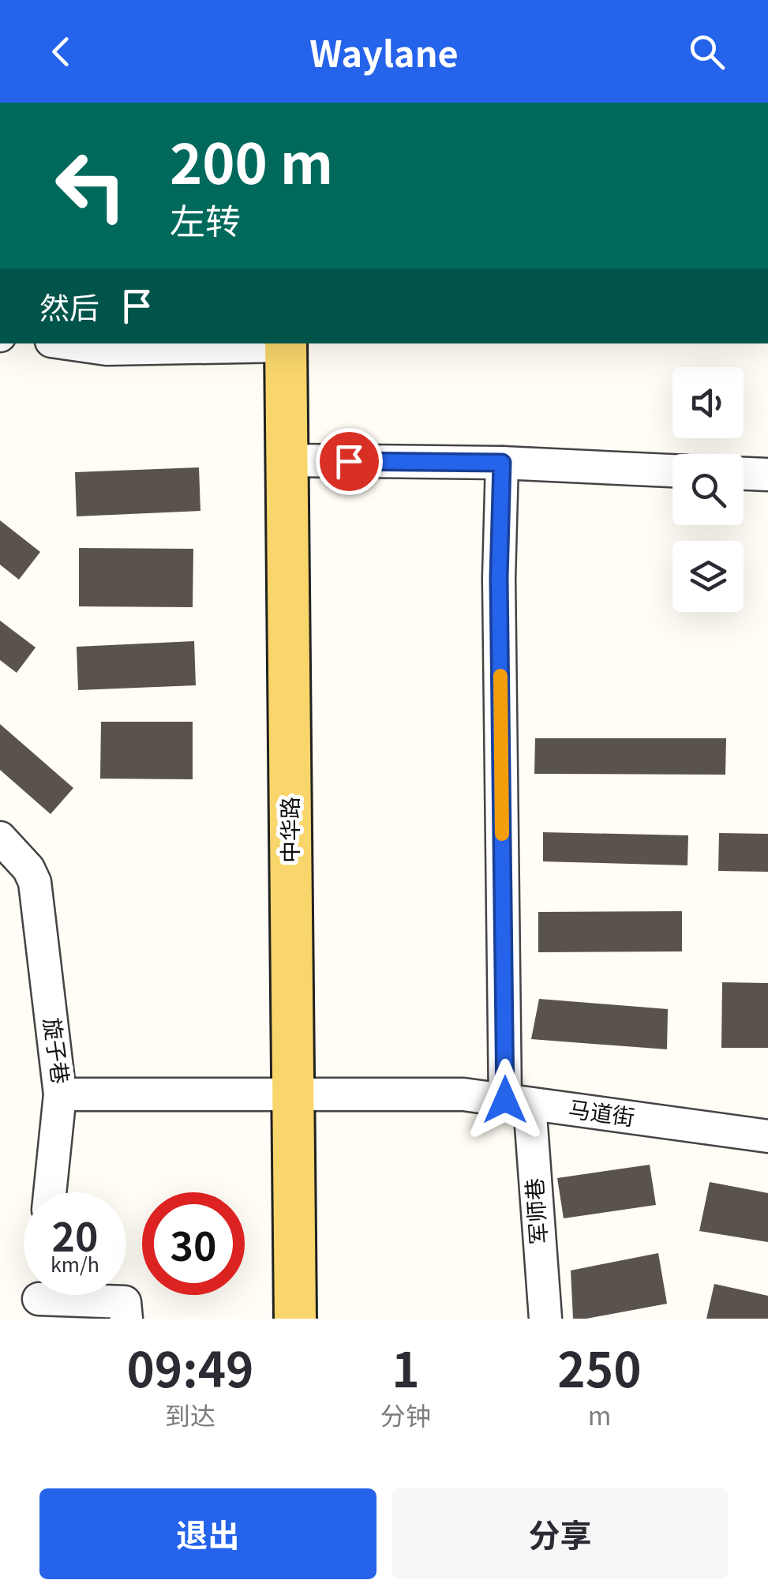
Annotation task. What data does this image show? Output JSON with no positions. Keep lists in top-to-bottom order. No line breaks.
{"streets":{"main road":["中华路"],"street":["旋子巷","马道街","军师巷"]},"crossings":[["中华路","旋子巷"],["中华路","马道街"],["旋子巷","马道街"],["马道街","军师巷"]],"page":{"header":"Waylane","turn":["200 m","左转"],"then":"然后","speed":"20 km/h","limit":"30","eta":["09:49","到达","1","分钟","250","m"],"buttons":["退出","分享"]}}
